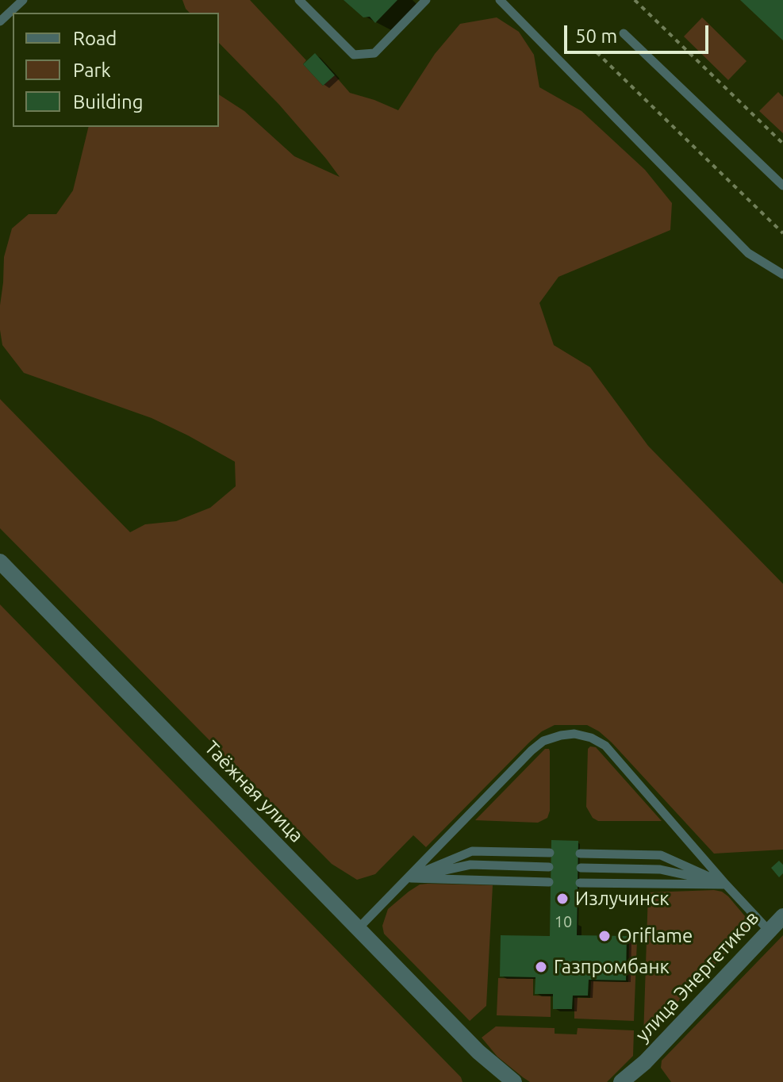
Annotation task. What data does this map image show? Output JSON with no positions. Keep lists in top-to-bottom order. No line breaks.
{"streets":{"street":["Таёжная улица","улица Энергетиков"]},"places":["Излучинск","Oriflame","Газпромбанк"],"house_numbers":["10"],"legend":["Road","Park","Building"],"scale_bar":"50 m"}
